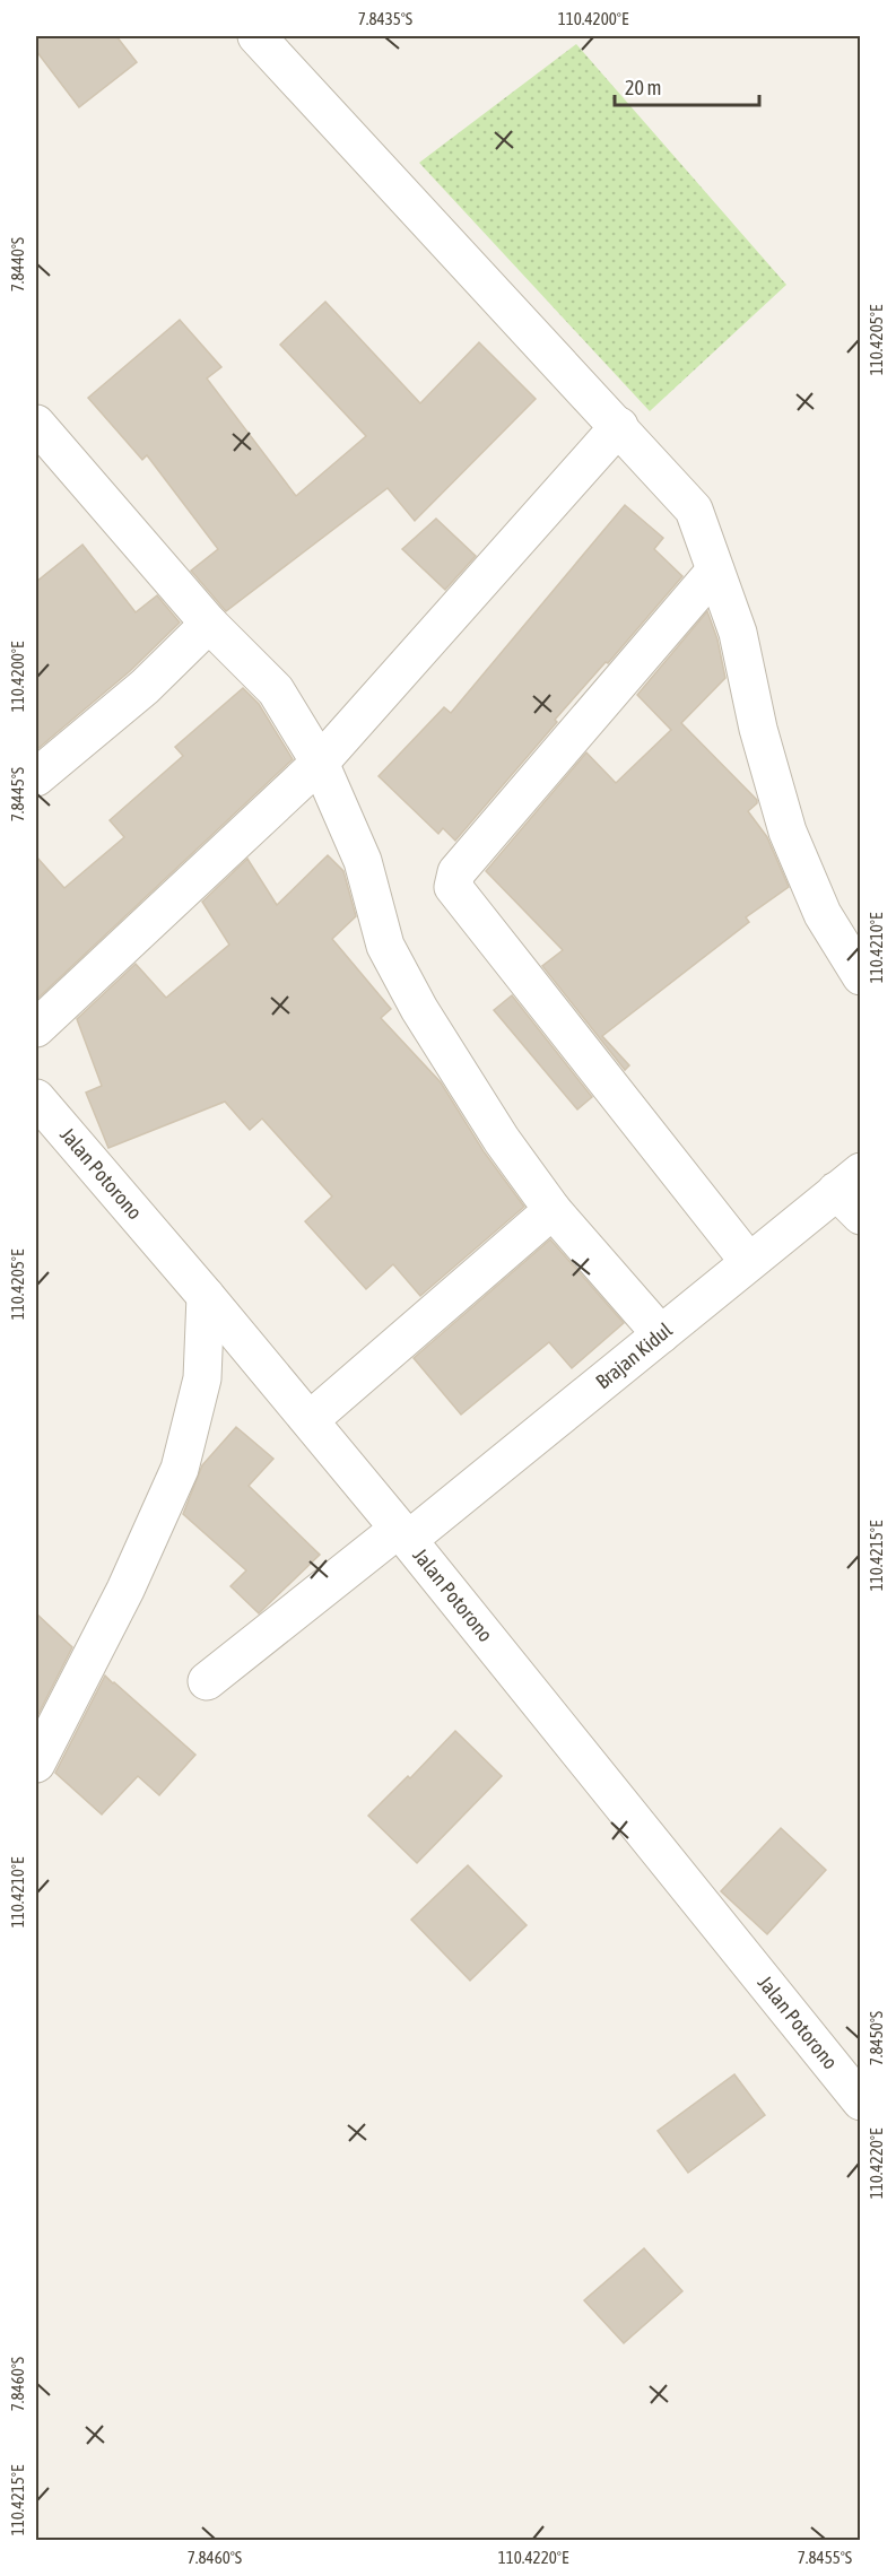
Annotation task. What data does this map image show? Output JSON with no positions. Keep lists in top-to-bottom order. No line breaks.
{"streets":{"street":["Jalan Potorono","Brajan Kidul"]},"crossings":[["Jalan Potorono","Brajan Kidul"]],"scale_bar":"20 m","coordinates":["7.8435°S","110.4200°E","7.8440°S","110.4205°E","7.8445°S","110.4210°E","110.4215°E","7.8450°S","110.4220°E","7.8460°S","7.8455°S"]}
